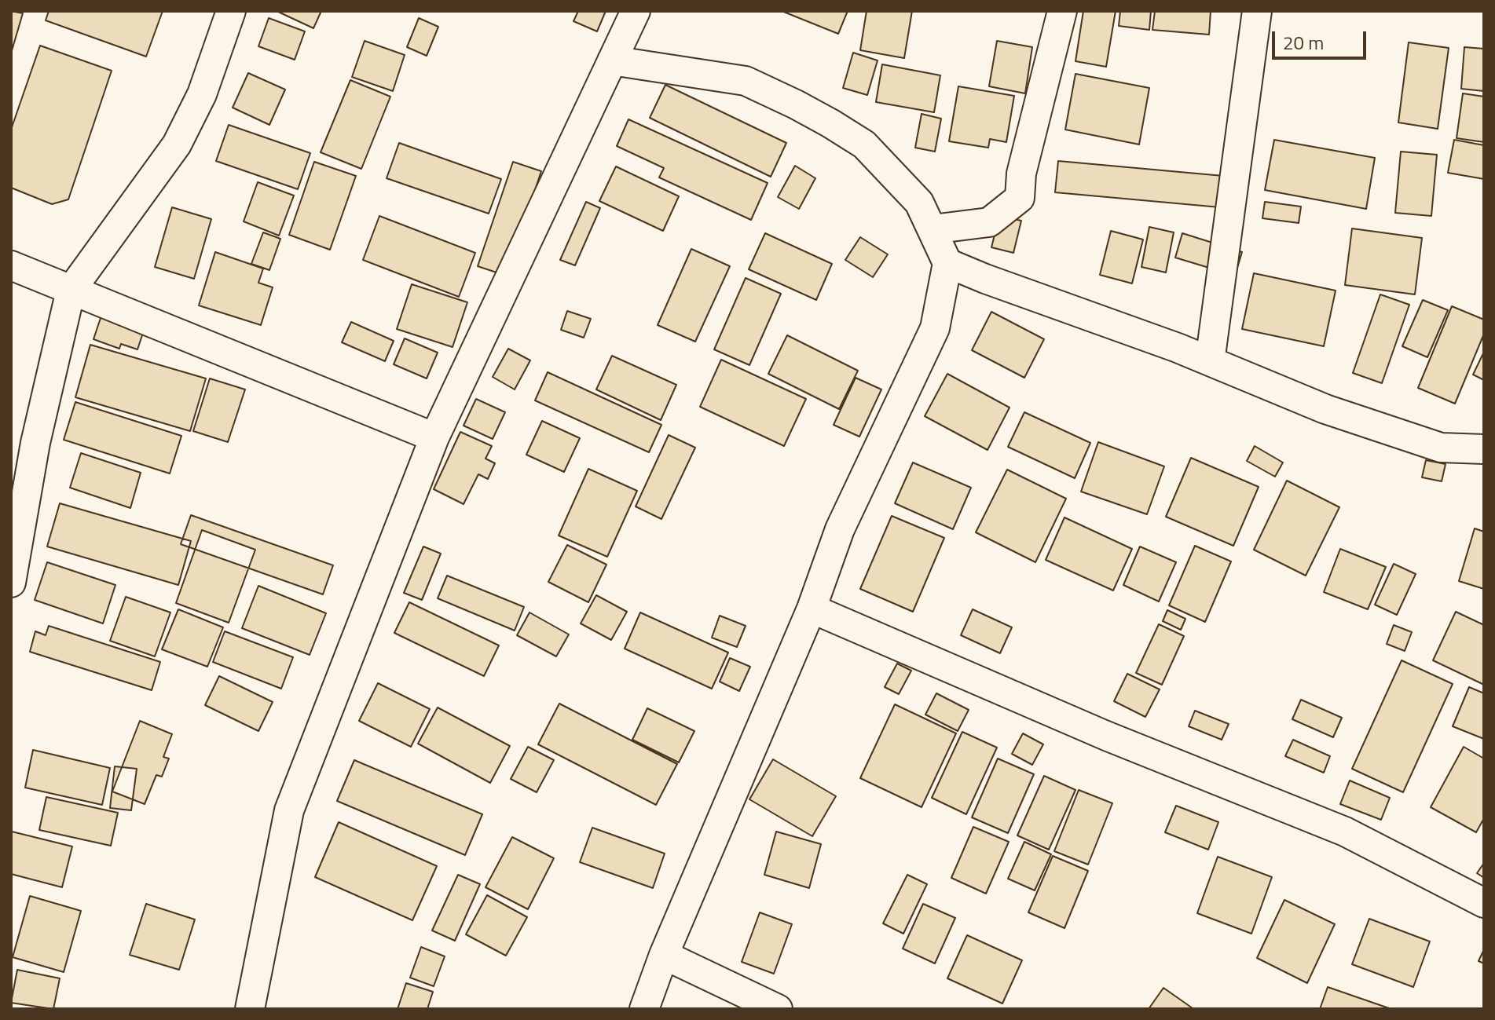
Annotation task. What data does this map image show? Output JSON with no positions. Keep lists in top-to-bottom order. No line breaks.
{"scale_bar":"20 m"}
